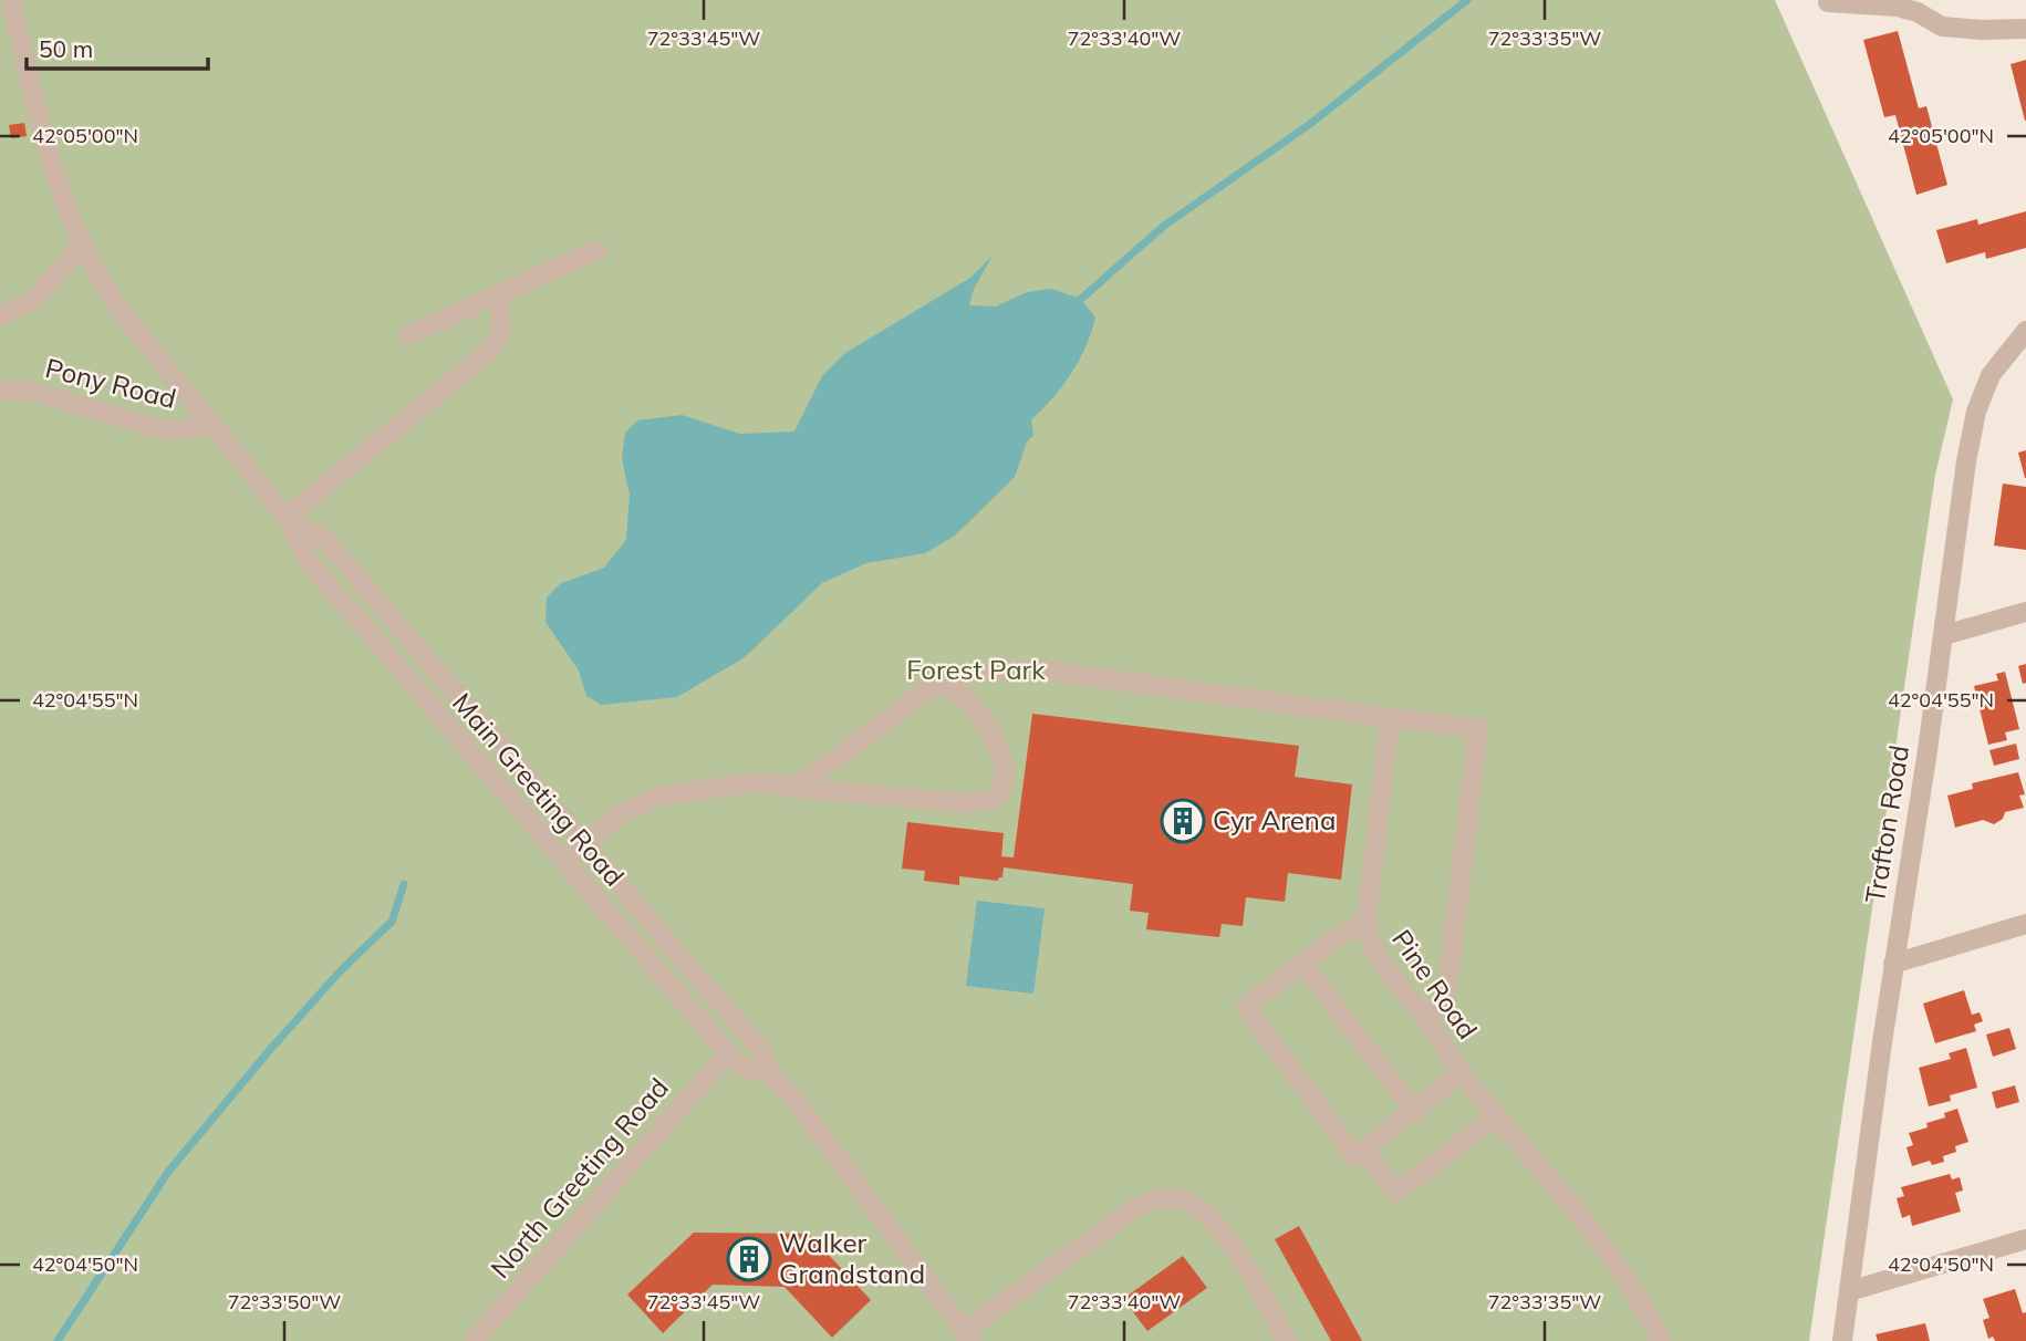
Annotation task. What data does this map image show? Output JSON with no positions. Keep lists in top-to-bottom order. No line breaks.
{"streets":{"street":["Pony Road","Main Greeting Road","Trafton Road","Pine Road","North Greeting Road"]},"crossings":[["Pony Road","Main Greeting Road"],["Main Greeting Road","North Greeting Road"]],"parks":["Forest Park"],"places":{"building":["Cyr Arena","Walker Grandstand"]},"scale_bar":"50 m","coordinates":["72°33'45\"W","72°33'40\"W","72°33'35\"W","42°05'00\"N","42°04'55\"N","42°04'50\"N","72°33'50\"W"]}
